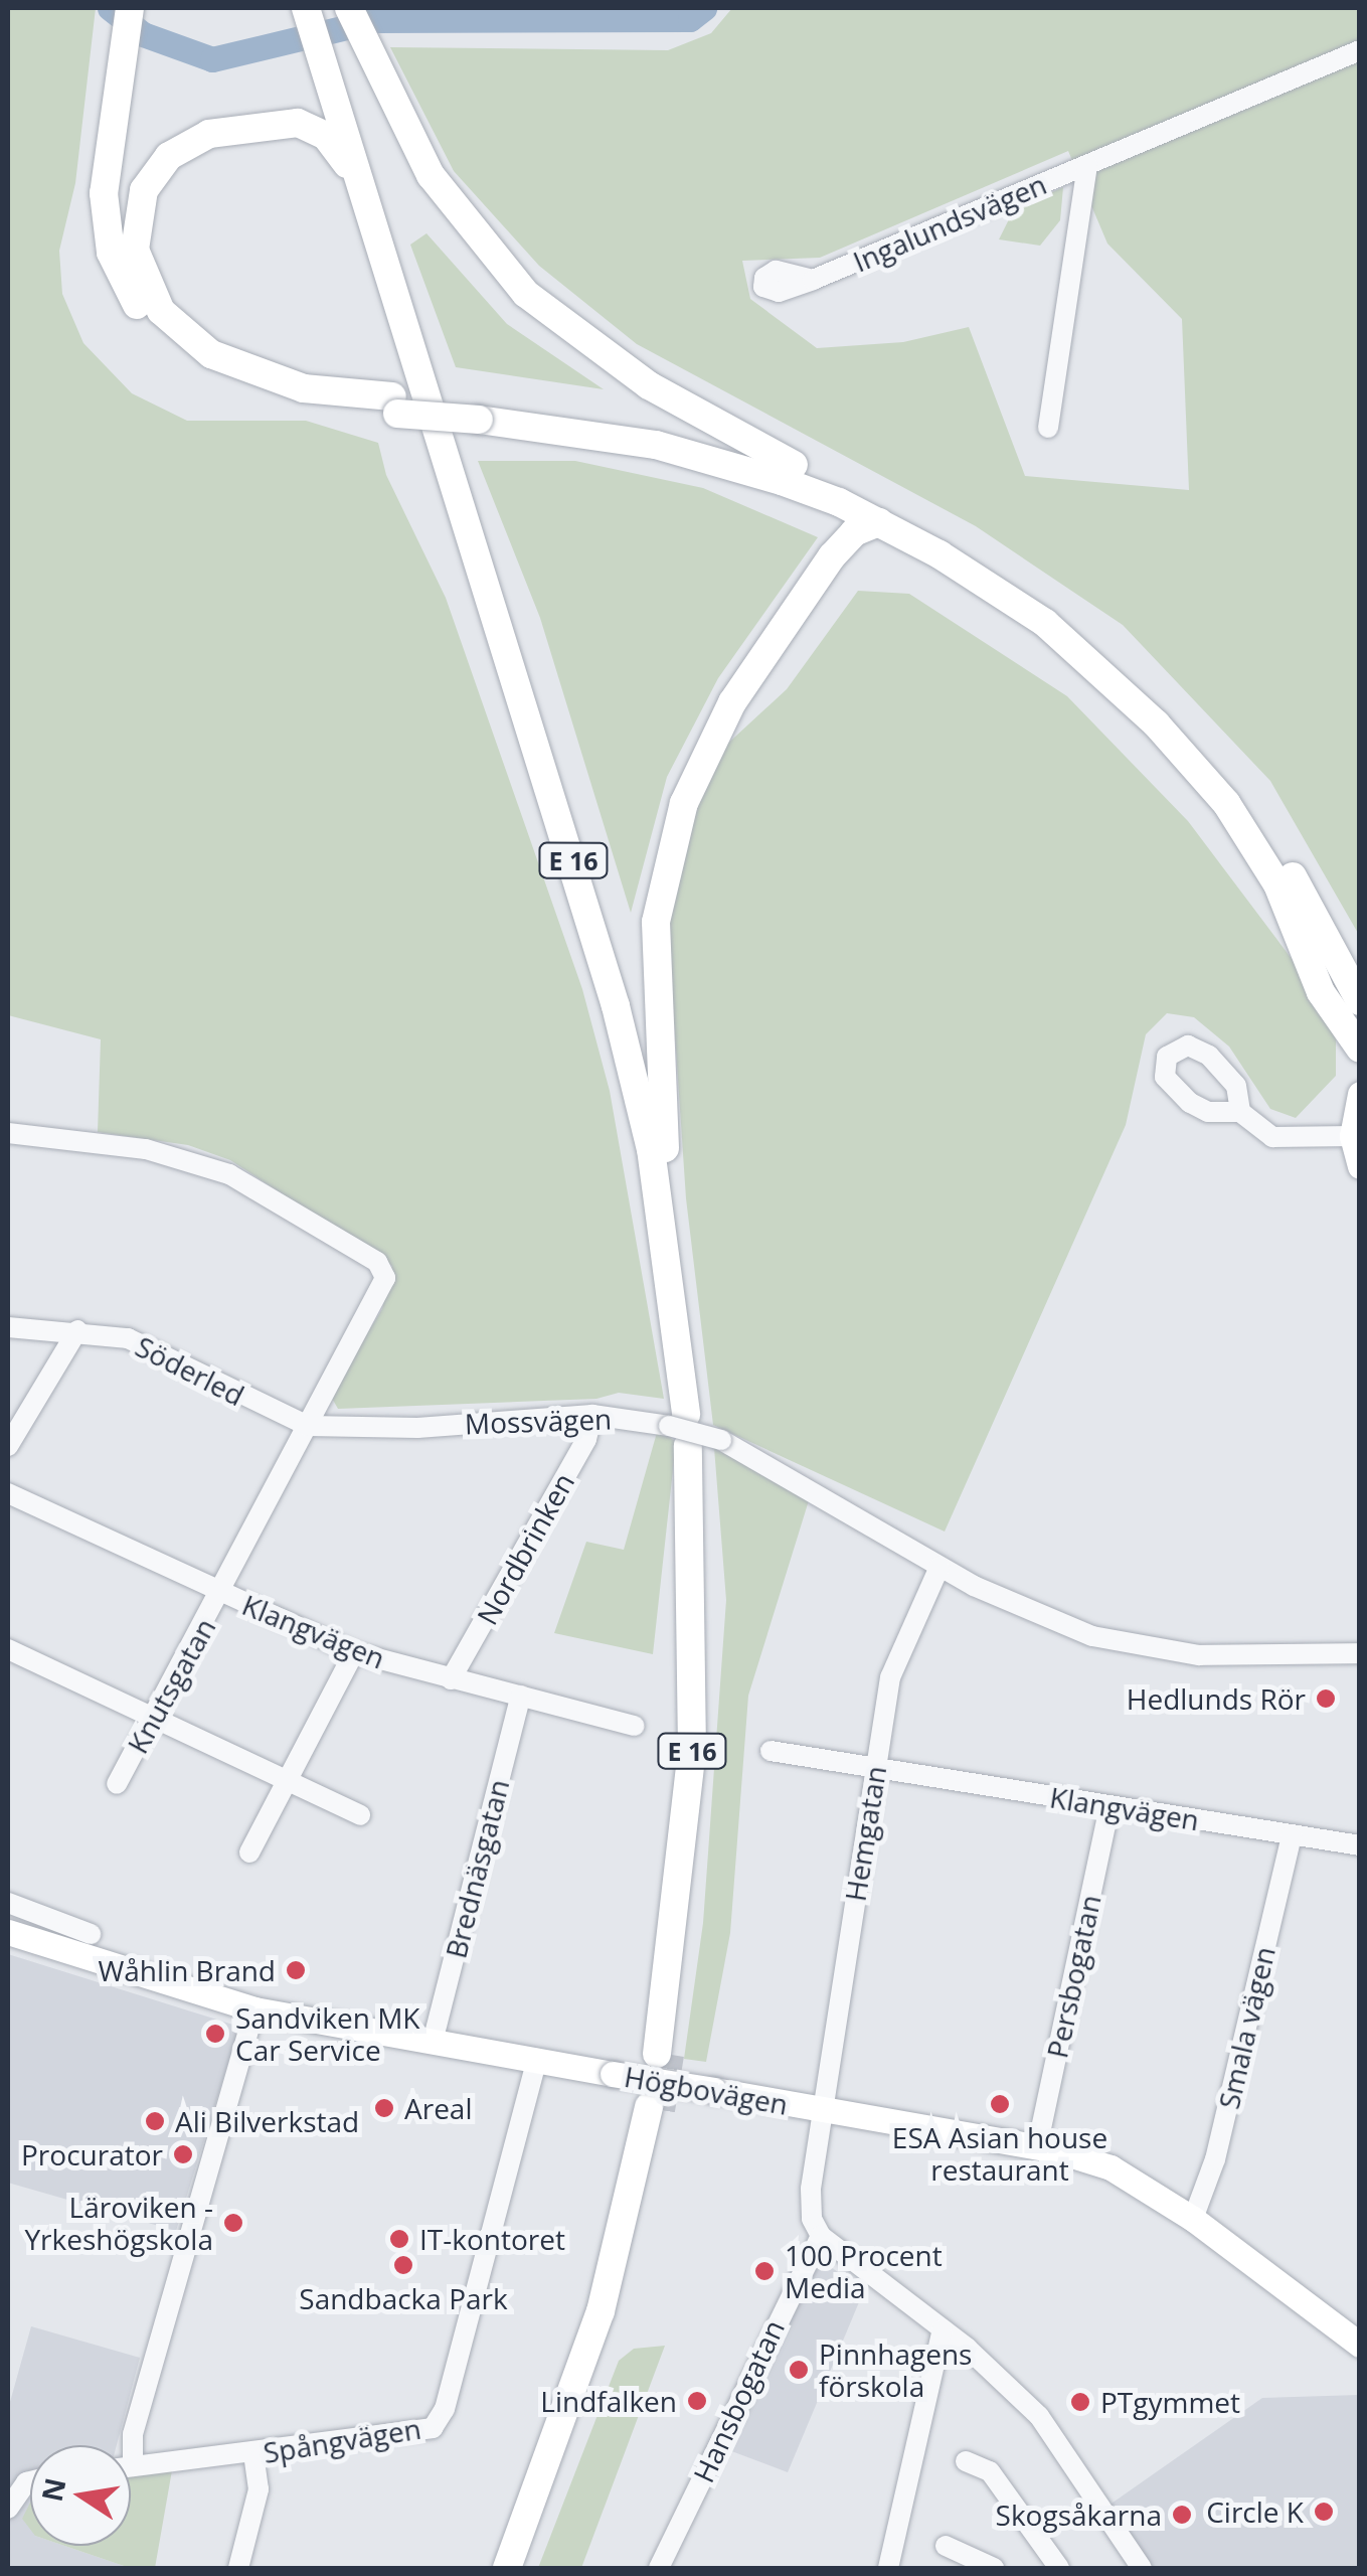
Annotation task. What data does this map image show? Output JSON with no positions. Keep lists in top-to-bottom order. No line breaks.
{"streets":{"highway":["E 16"],"main road":["Högbovägen"],"street":["Ingalundsvägen","Söderled","Mossvägen","Nordbrinken","Klangvägen","Knutsgatan","Hemgatan","Brednäsgatan","Persbogatan","Smala vägen","Hansbogatan","Spångvägen"]},"crossings":[["E 16","Mossvägen"],["Söderled","Mossvägen"],["Söderled","Knutsgatan"],["Mossvägen","Nordbrinken"],["Mossvägen","Knutsgatan"],["Mossvägen","Hemgatan"],["Nordbrinken","Klangvägen"],["Klangvägen","Knutsgatan"],["Klangvägen","Hemgatan"],["Klangvägen","Brednäsgatan"],["Klangvägen","Persbogatan"],["Klangvägen","Smala vägen"],["Hemgatan","Högbovägen"],["Hemgatan","Hansbogatan"],["Brednäsgatan","Högbovägen"],["Persbogatan","Högbovägen"],["Smala vägen","Högbovägen"],["Högbovägen","Spångvägen"]],"places":["Hedlunds Rör","Wåhlin Brand","Sandviken MK Car Service","ESA Asian house restaurant","Areal","Ali Bilverkstad","Procurator","Läroviken - Yrkeshögskola","IT-kontoret","Sandbacka Park","100 Procent Media","Pinnhagens förskola","Lindfalken","PTgymmet","Circle K","Skogsåkarna"],"north":"left"}
